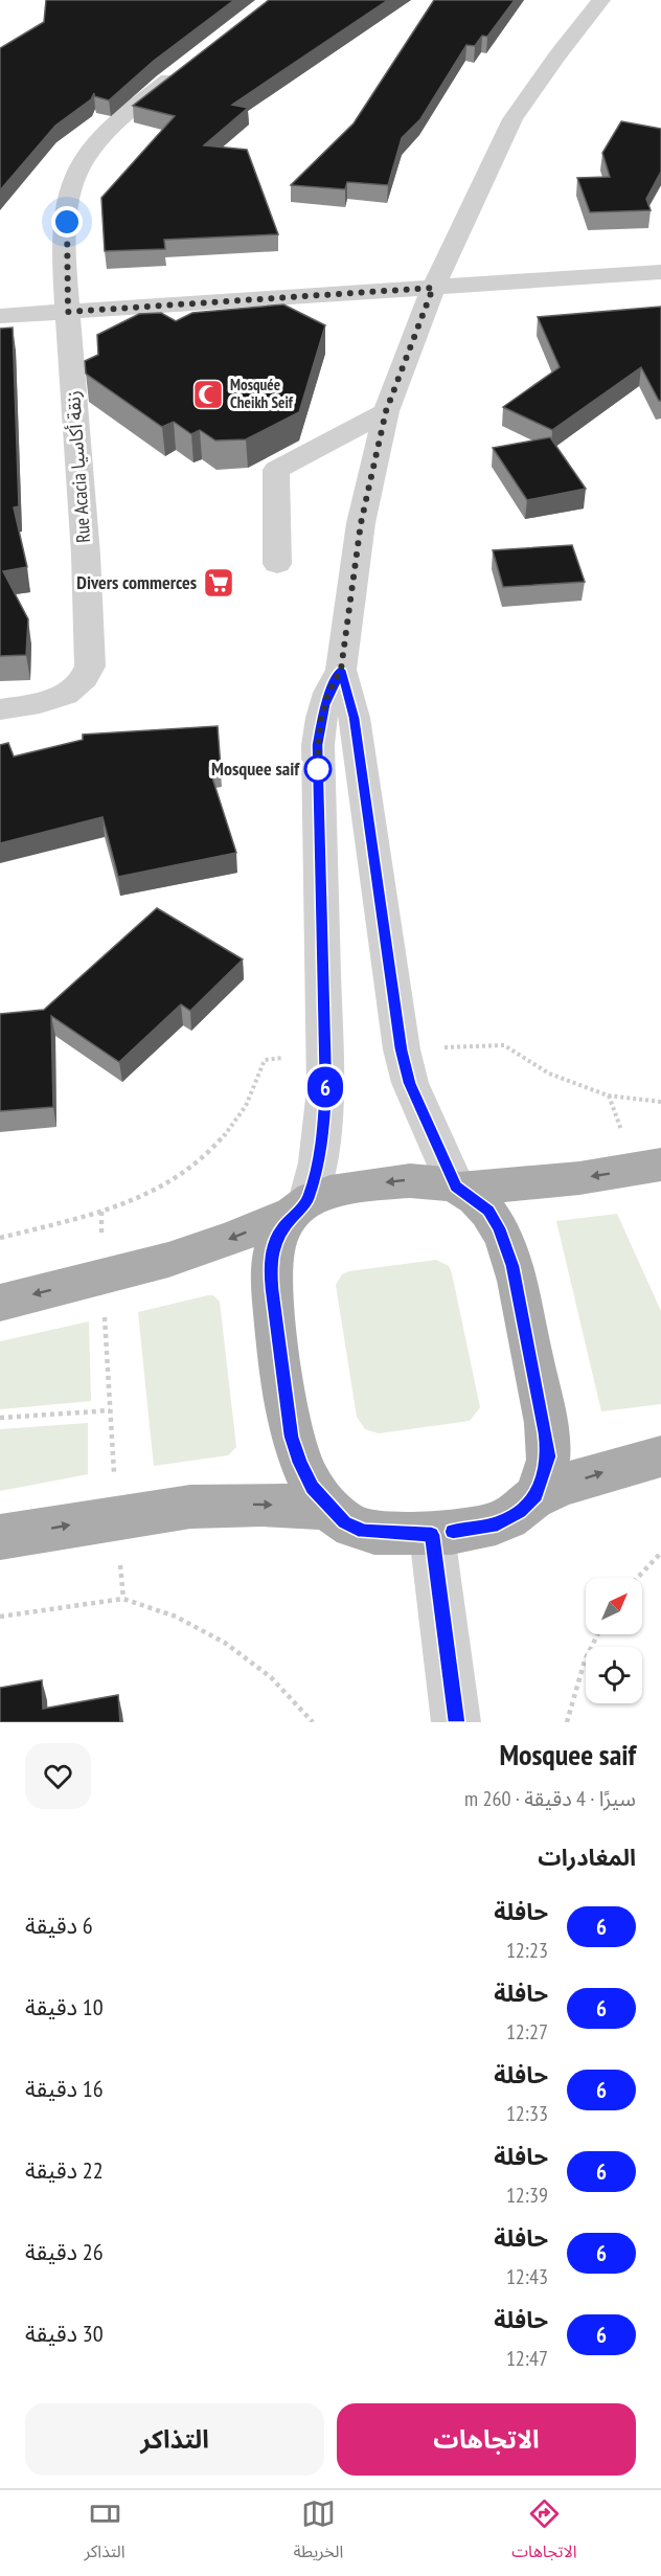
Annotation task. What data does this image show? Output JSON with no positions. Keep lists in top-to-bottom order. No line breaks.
{"streets":{"street":["Rue Acacia زنقة أكاسيا"]},"places":{"mosque":["Mosquée Cheikh Seif"],"supermarket":["Divers commerces"],"other":["Mosquee saif"]},"lines":["bus line 6"],"north":"top right","page":{"on_map":"6","heading":[["Mosquee saif","سيرًا · 4 دقيقة · 260 m"],"المغادرات"],"list":[{"mark":"6","name":"حافلة","note":"12:23","value":"6 دقيقة"},{"mark":"6","name":"حافلة","note":"12:27","value":"10 دقيقة"},{"mark":"6","name":"حافلة","note":"12:33","value":"16 دقيقة"},{"mark":"6","name":"حافلة","note":"12:39","value":"22 دقيقة"},{"mark":"6","name":"حافلة","note":"12:43","value":"26 دقيقة"},{"mark":"6","name":"حافلة","note":"12:47","value":"30 دقيقة"}],"buttons":["الاتجاهات","التذاكر"],"tabs":["الاتجاهات","الخريطة","التذاكر"]}}
